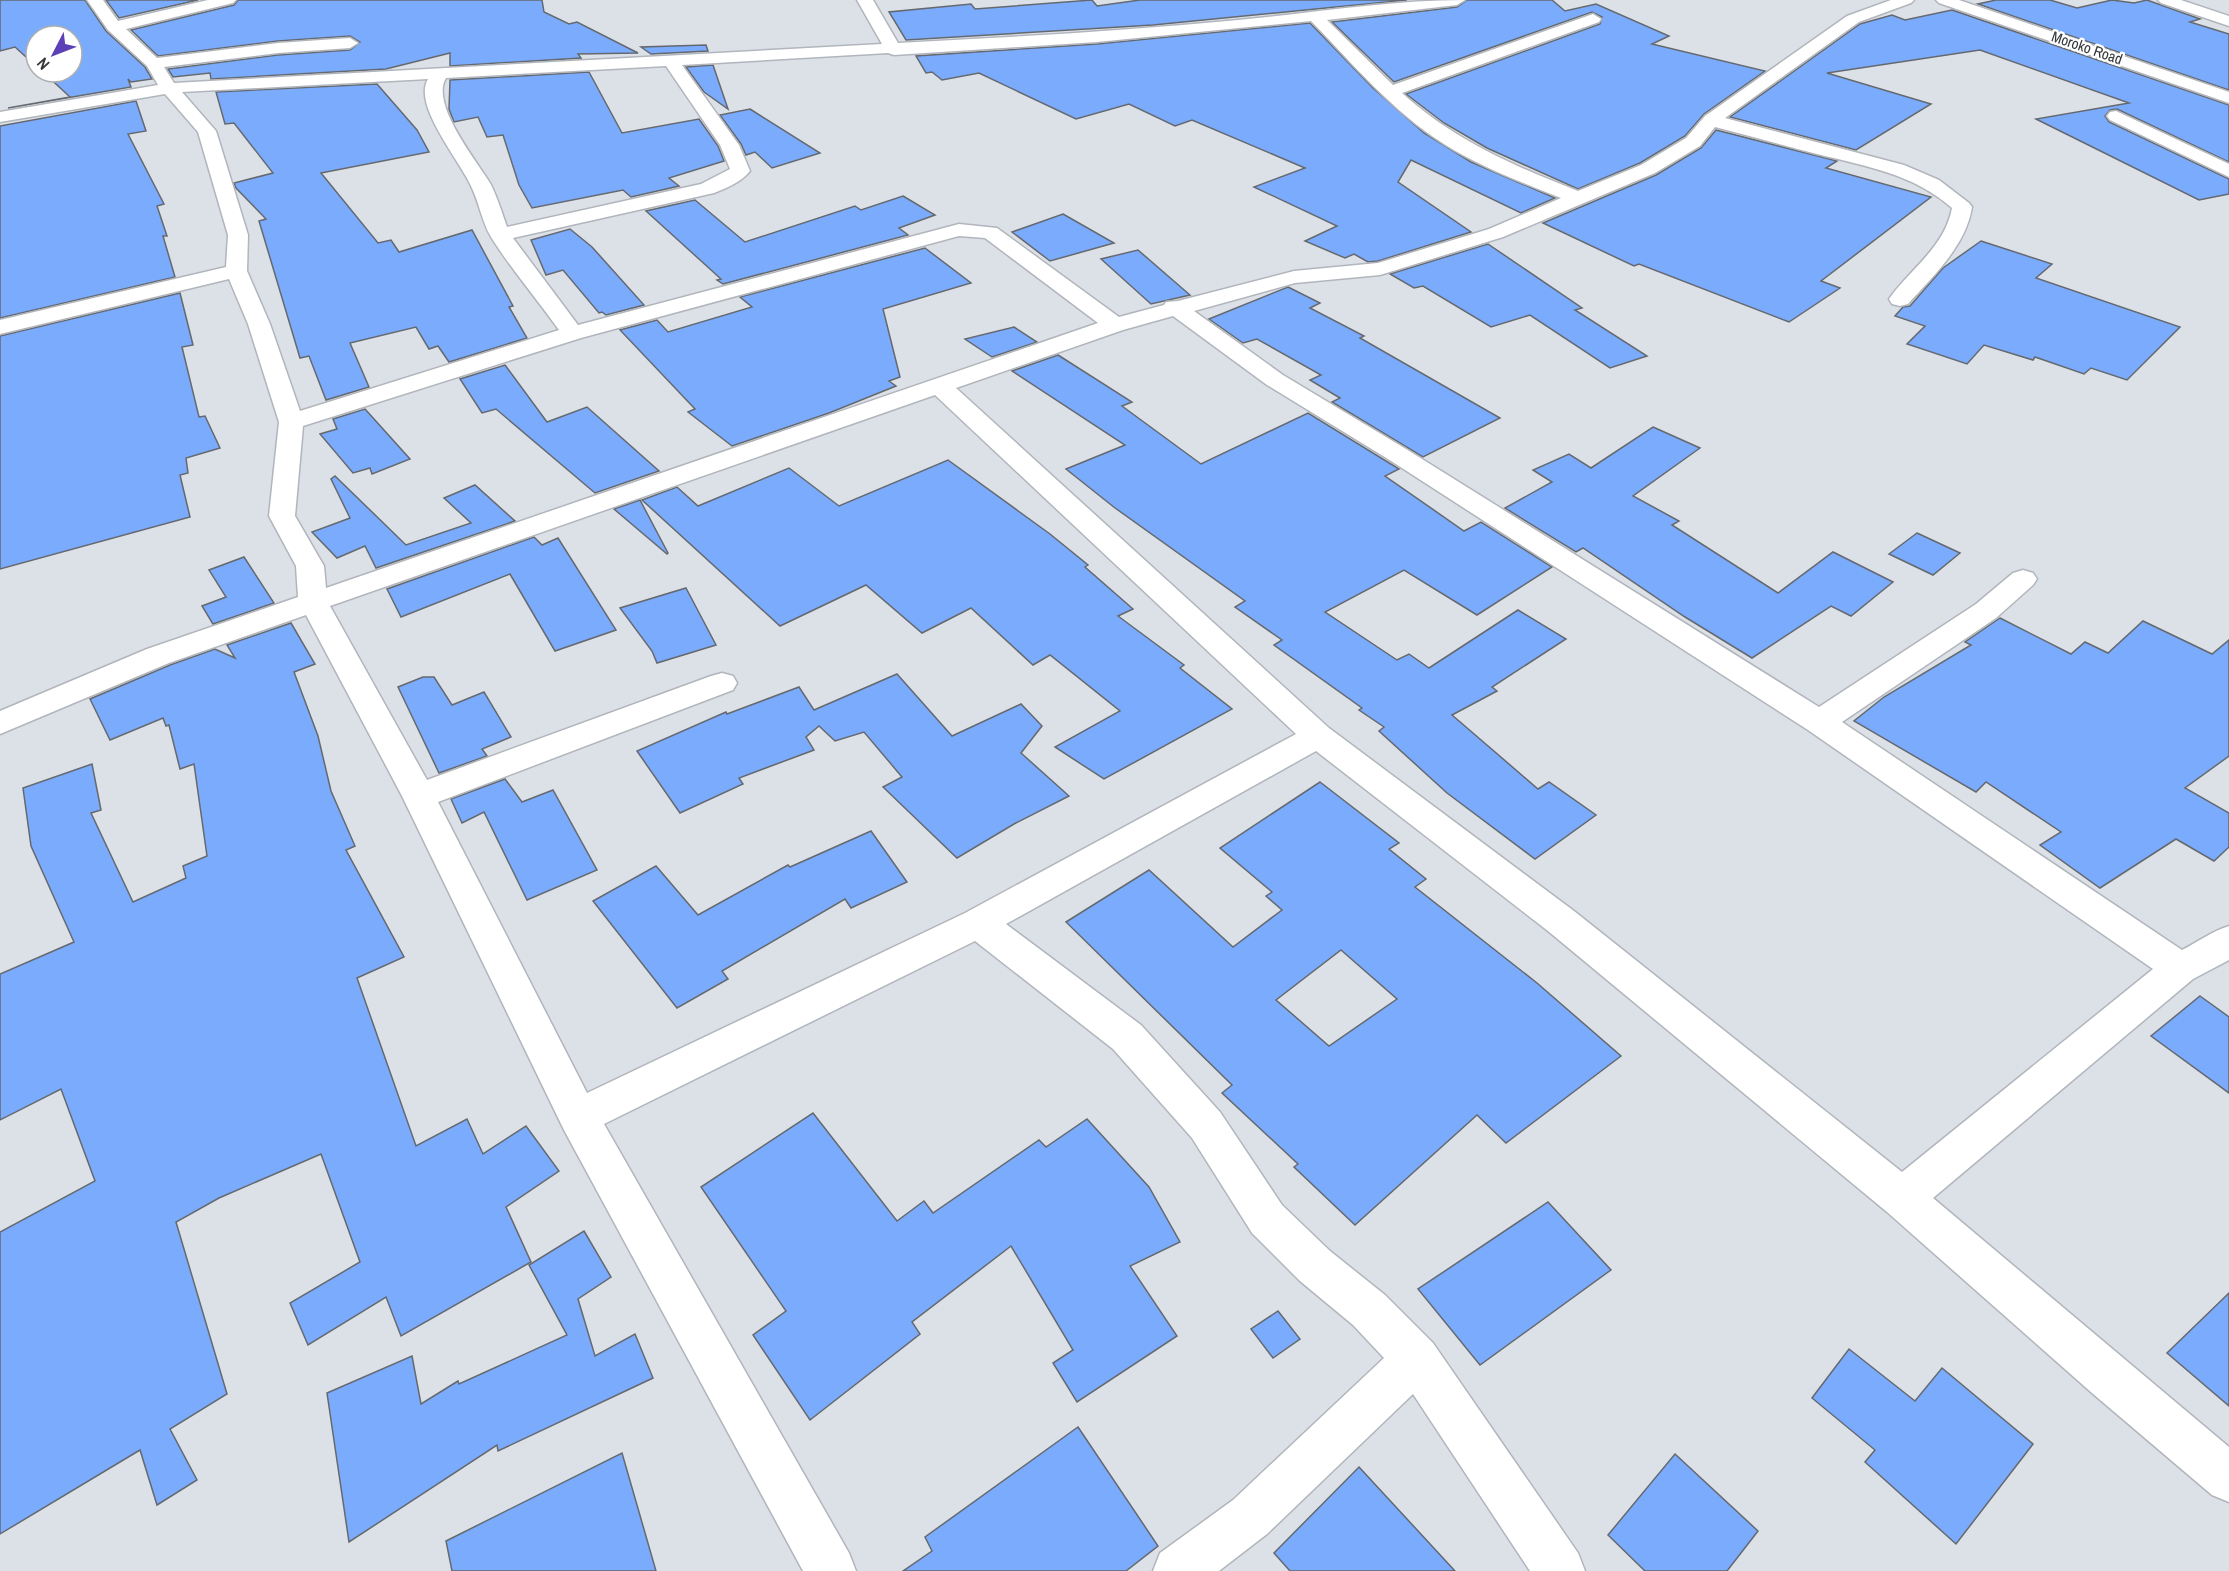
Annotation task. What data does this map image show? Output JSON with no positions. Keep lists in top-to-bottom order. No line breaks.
{"streets":{"street":["Moroko Road"]},"north":"bottom left"}
